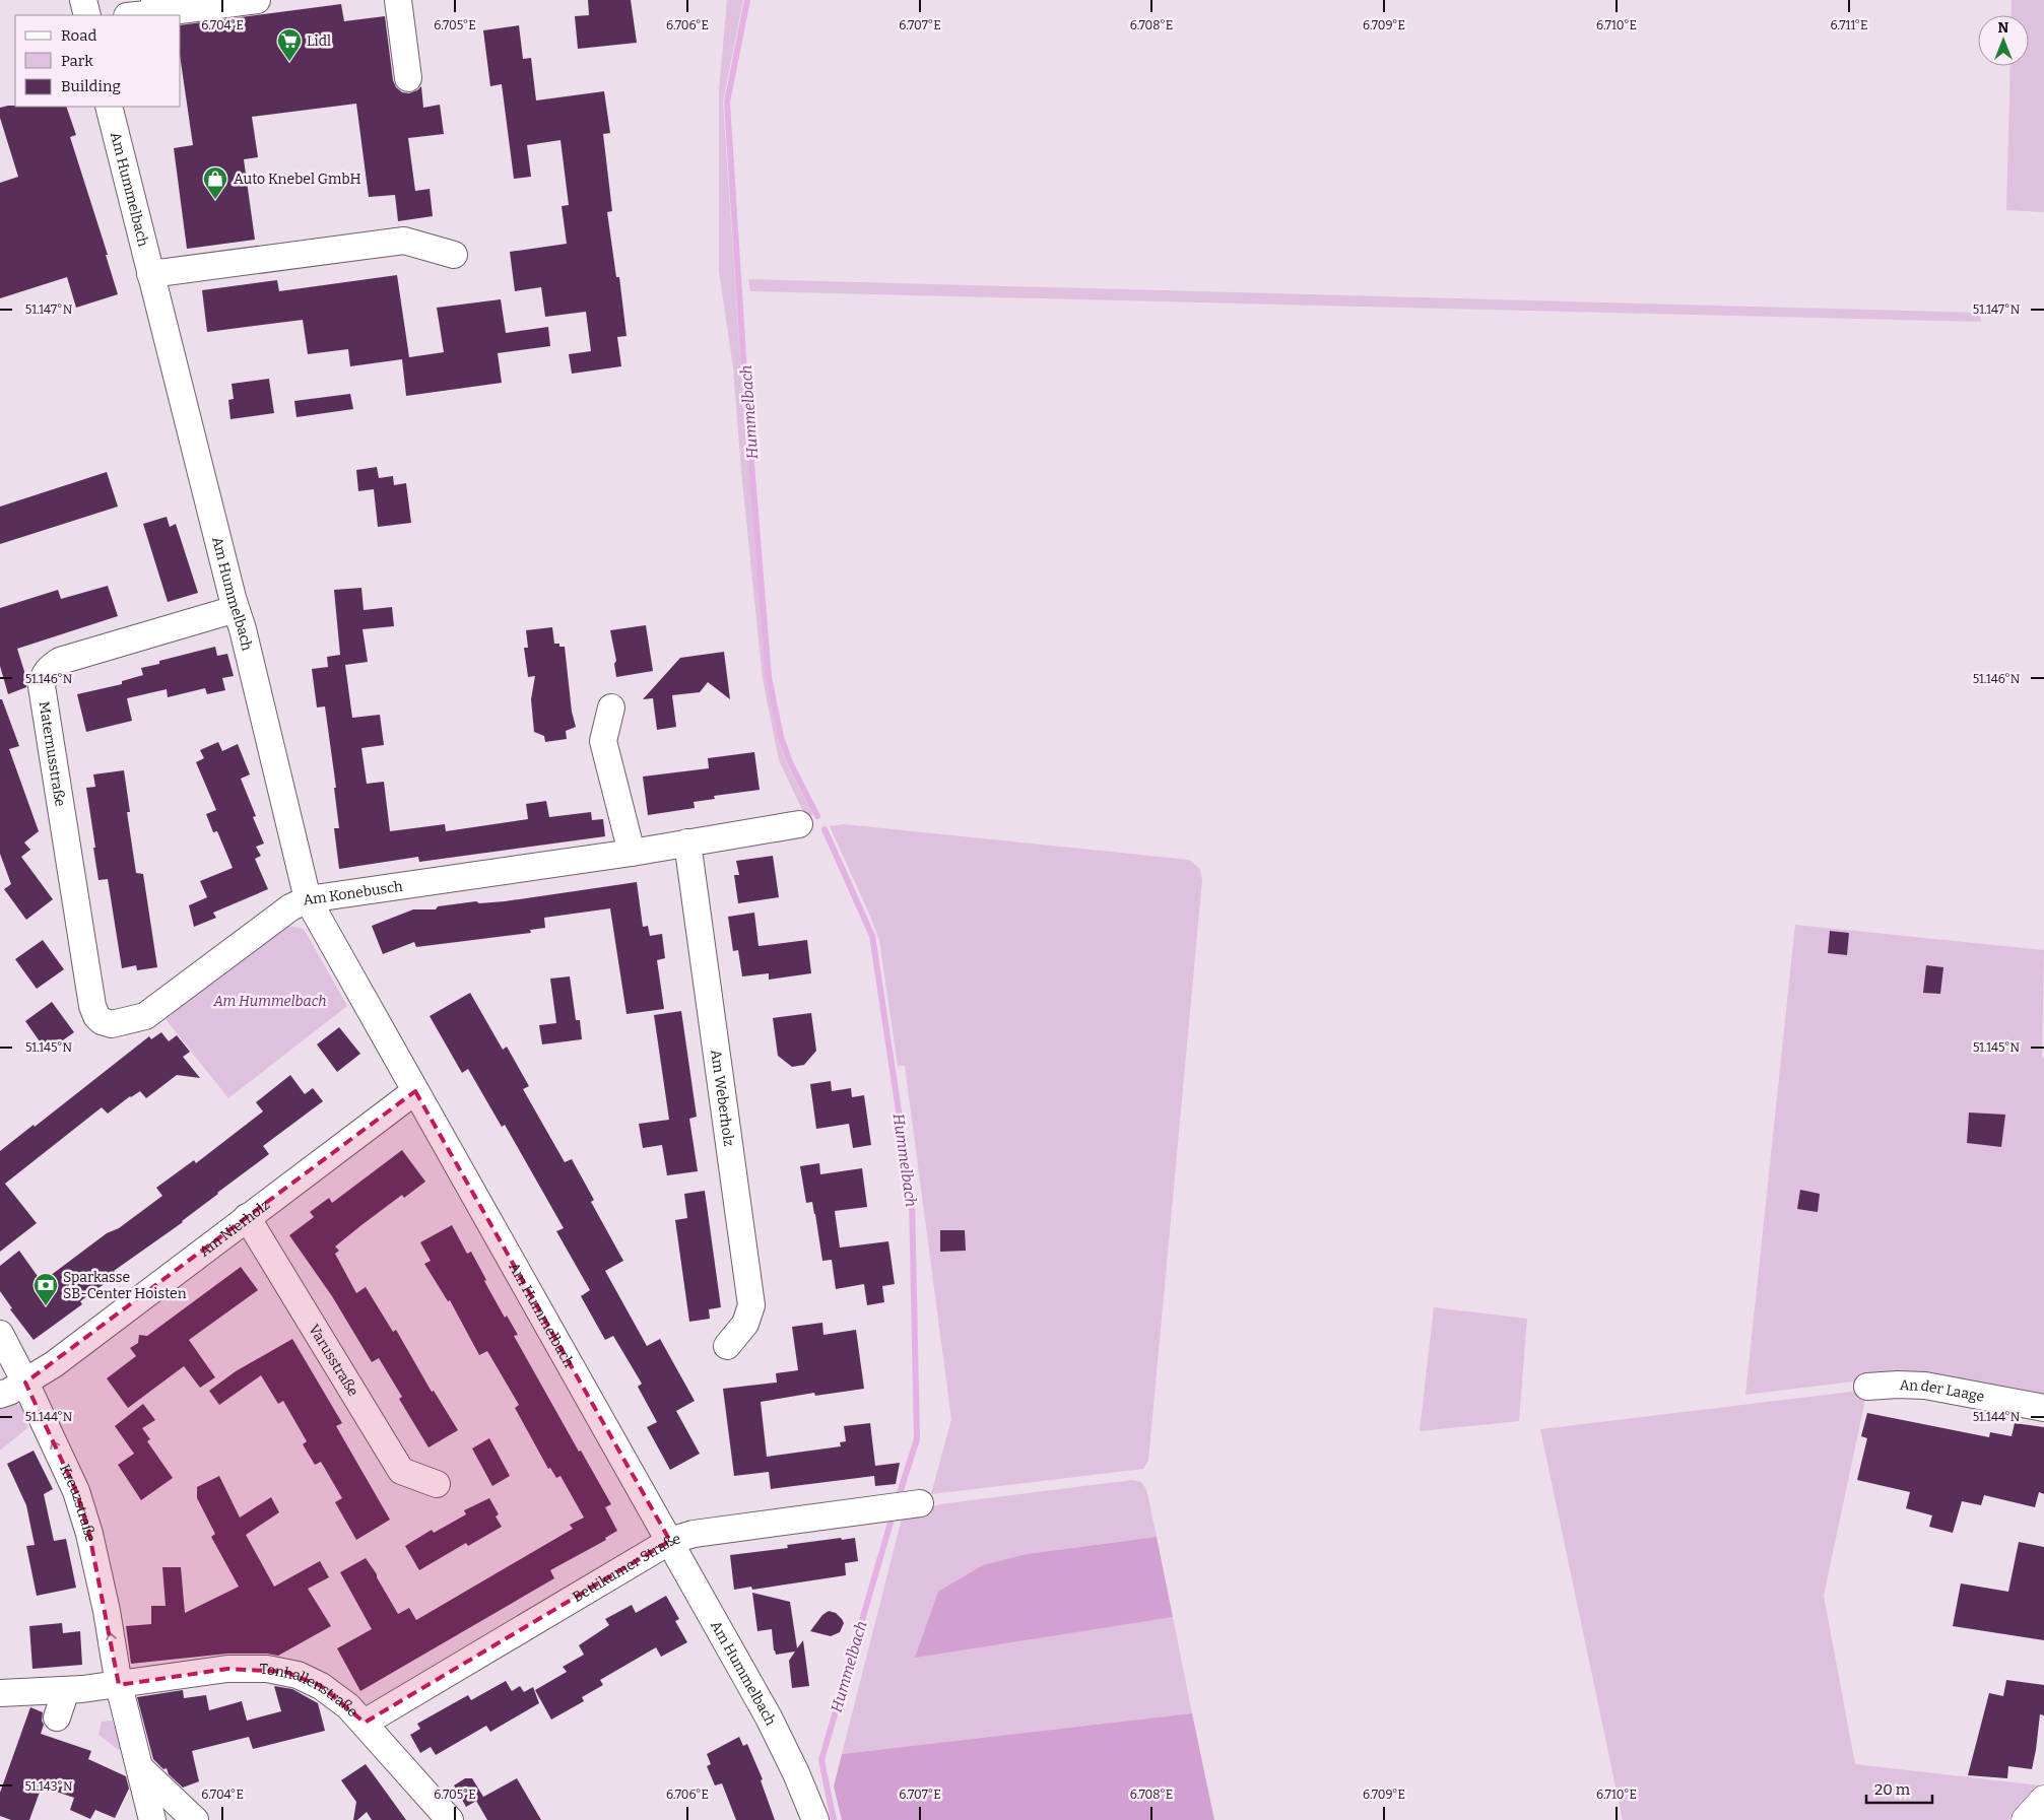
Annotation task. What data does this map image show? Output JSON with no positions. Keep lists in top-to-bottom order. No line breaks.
{"streets":{"street":["Am Hummelbach","Maternusstraße","Am Konebusch","Am Weberholz","Am Nierholz","Varusstraße","An der Laage","Kreuzstraße","Bettikumer Straße","Tonhallenstraße"]},"crossings":[["Am Hummelbach","Maternusstraße"],["Am Hummelbach","Am Konebusch"],["Am Hummelbach","Am Nierholz"],["Am Hummelbach","Bettikumer Straße"],["Maternusstraße","Am Konebusch"],["Am Konebusch","Am Weberholz"],["Am Nierholz","Varusstraße"],["Am Nierholz","Kreuzstraße"],["Kreuzstraße","Tonhallenstraße"],["Bettikumer Straße","Tonhallenstraße"]],"one_way":["Kreuzstraße"],"water":["Hummelbach"],"parks":["Am Hummelbach"],"places":{"supermarket":["Lidl"],"shop":["Auto Knebel GmbH"],"bank":["Sparkasse SB-Center Hoisten"]},"legend":["Road","Park","Building"],"scale_bar":"20 m","north":"top","coordinates":["6.704°E","6.705°E","6.706°E","6.707°E","6.708°E","6.709°E","6.710°E","6.711°E","51.147°N","51.146°N","51.145°N","51.144°N","51.143°N"]}
